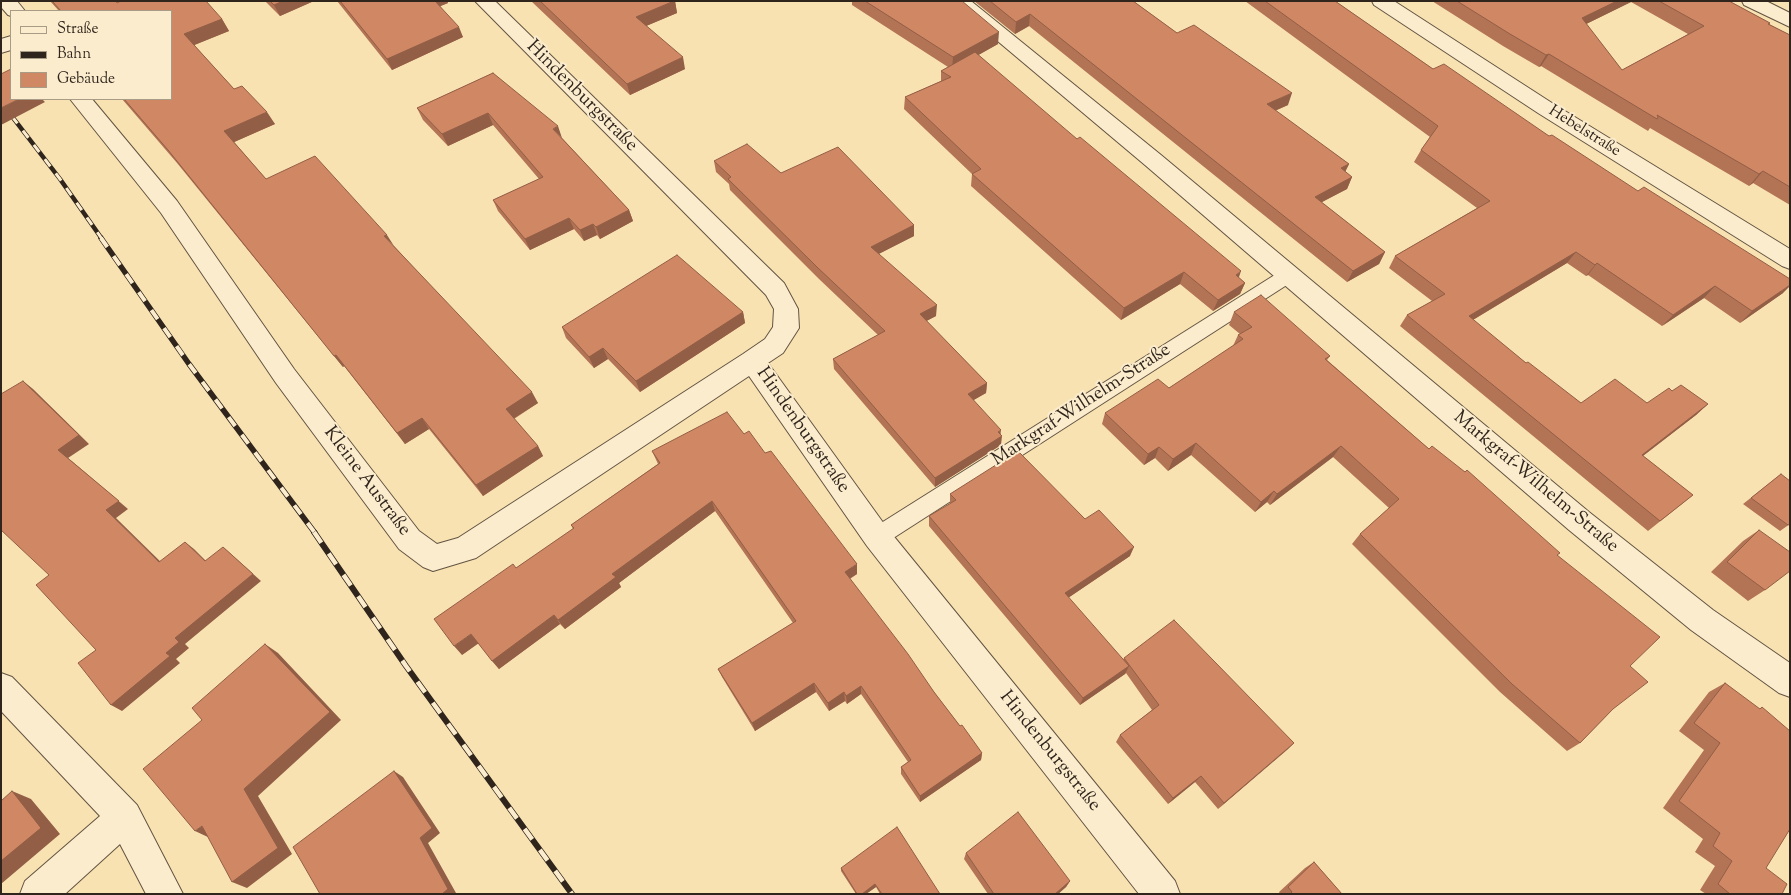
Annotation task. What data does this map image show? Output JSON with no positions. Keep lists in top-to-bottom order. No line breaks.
{"streets":{"street":["Hindenburgstraße","Hebelstraße","Markgraf-Wilhelm-Straße","Kleine Austraße"]},"crossings":[["Hindenburgstraße","Markgraf-Wilhelm-Straße"],["Hindenburgstraße","Kleine Austraße"]],"legend":["Straße","Bahn","Gebäude"]}
